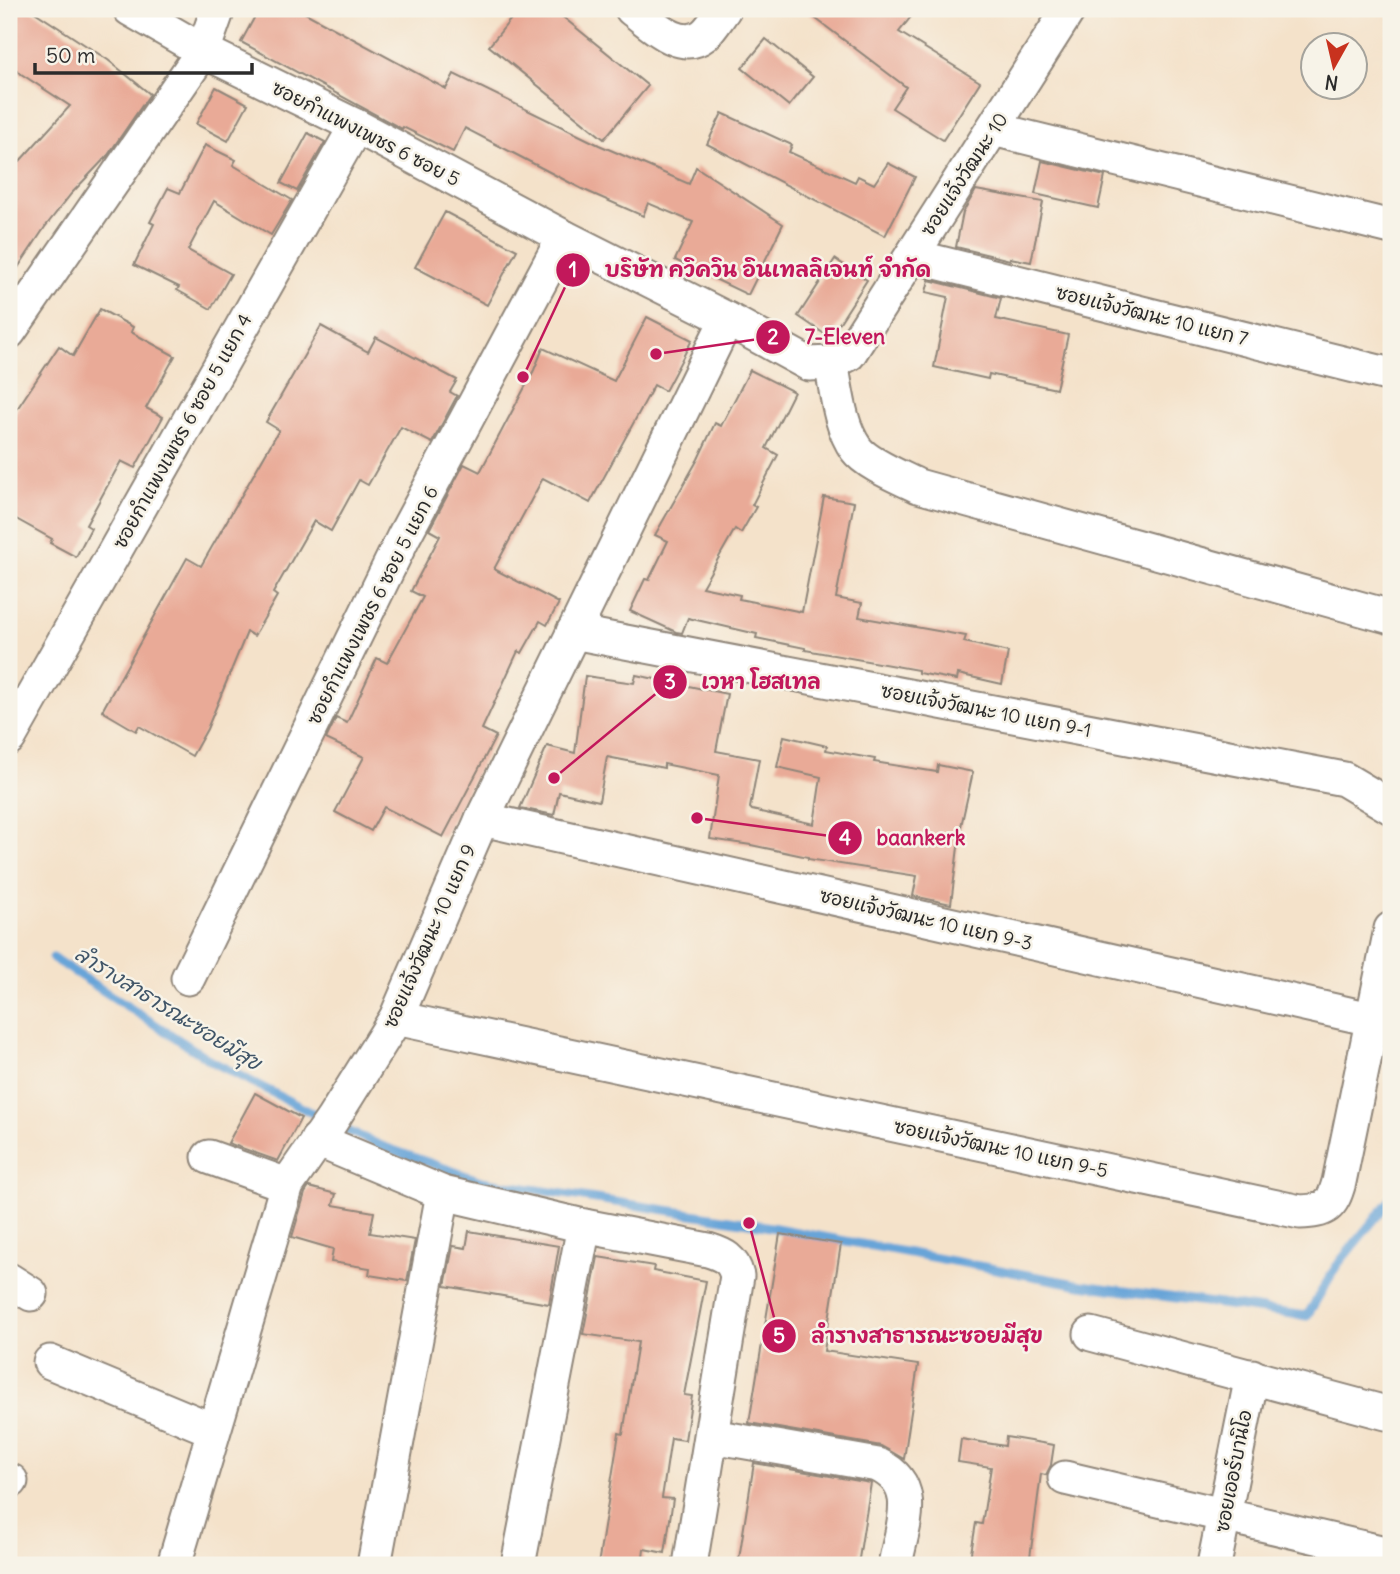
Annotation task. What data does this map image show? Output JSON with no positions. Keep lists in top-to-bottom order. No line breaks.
{"streets":{"street":["ซอยกำแพงเพชร 6 ซอย 5","ซอยแจ้งวัฒนะ 10","ซอยแจ้งวัฒนะ 10 แยก 7","ซอยกำแพงเพชร 6 ซอย 5 แยก 4","ซอยกำแพงเพชร 6 ซอย 5 แยก 6","ซอยแจ้งวัฒนะ 10 แยก 9-1","ซอยแจ้งวัฒนะ 10 แยก 9-3","ซอยแจ้งวัฒนะ 10 แยก 9","ซอยแจ้งวัฒนะ 10 แยก 9-5","ซอยเออร์บานิโอ"]},"crossings":[["ซอยกำแพงเพชร 6 ซอย 5","ซอยกำแพงเพชร 6 ซอย 5 แยก 4"],["ซอยกำแพงเพชร 6 ซอย 5","ซอยกำแพงเพชร 6 ซอย 5 แยก 6"],["ซอยแจ้งวัฒนะ 10","ซอยแจ้งวัฒนะ 10 แยก 7"],["ซอยแจ้งวัฒนะ 10 แยก 9-1","ซอยแจ้งวัฒนะ 10 แยก 9"],["ซอยแจ้งวัฒนะ 10 แยก 9-3","ซอยแจ้งวัฒนะ 10 แยก 9"],["ซอยแจ้งวัฒนะ 10 แยก 9-3","ซอยแจ้งวัฒนะ 10 แยก 9-5"],["ซอยแจ้งวัฒนะ 10 แยก 9","ซอยแจ้งวัฒนะ 10 แยก 9-5"]],"water":["ลำรางสาธารณะซอยมีสุข"],"places":["7-Eleven","บริษัท ควิควิน อินเทลลิเจนท์ จำกัด","เวหา โฮสเทล","baankerk","ลำรางสาธารณะซอยมีสุข"],"scale_bar":"50 m","north":"bottom"}
